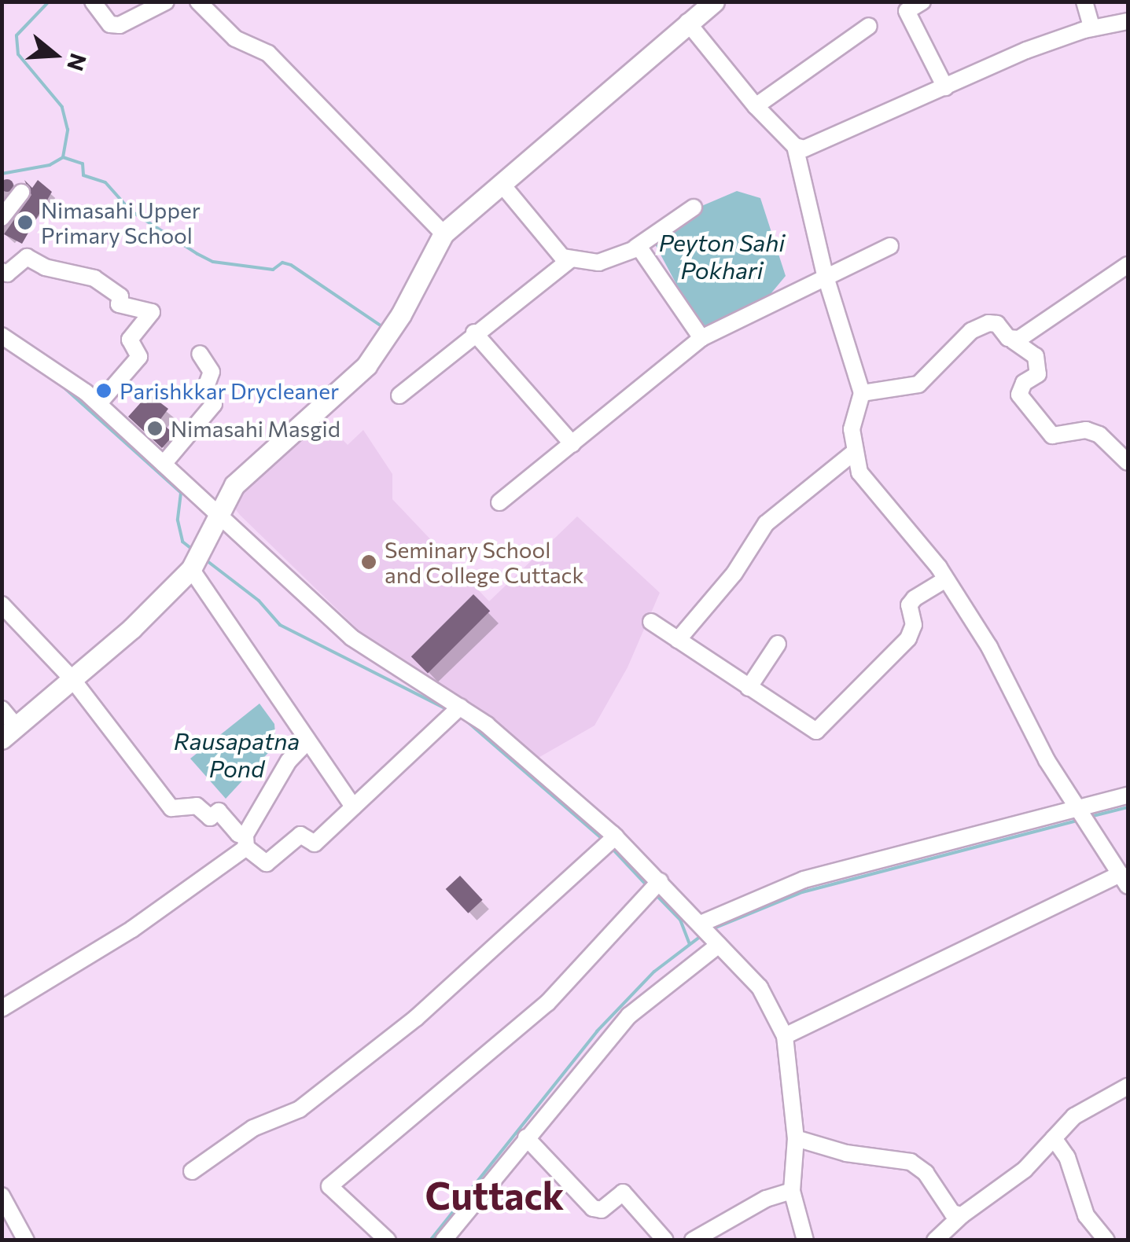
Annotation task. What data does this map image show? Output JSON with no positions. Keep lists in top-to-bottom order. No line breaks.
{"districts":["Cuttack"],"water":["Peyton Sahi Pokhari","Rausapatna Pond"],"places":["Nimasahi Upper Primary School","Parishkkar Drycleaner","Nimasahi Masgid","Seminary School and College Cuttack"],"north":"right"}
